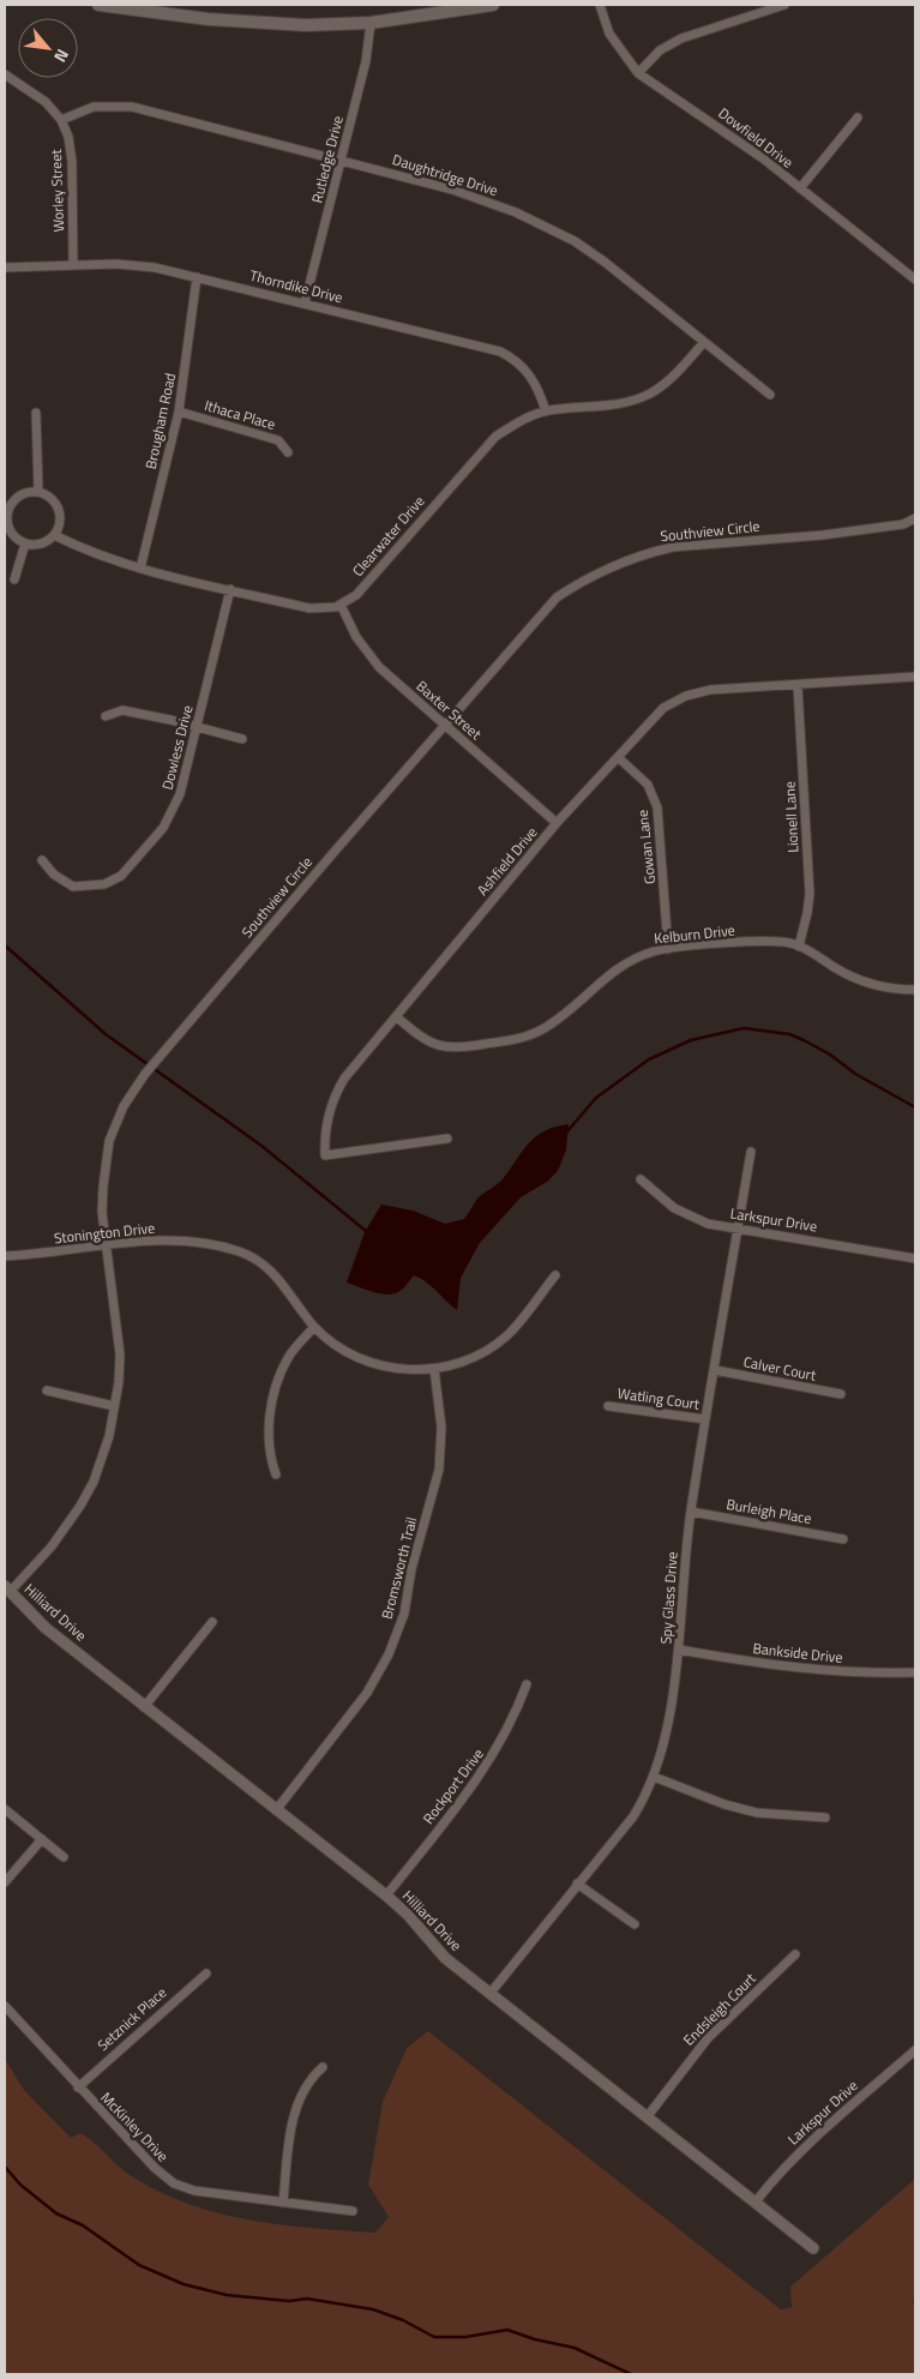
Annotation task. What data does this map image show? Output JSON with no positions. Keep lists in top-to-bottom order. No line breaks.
{"streets":{"street":["Dowfield Drive","Rutledge Drive","Daughtridge Drive","Worley Street","Thorndike Drive","Ithaca Place","Brougham Road","Southview Circle","Clearwater Drive","Baxter Street","Dowless Drive","Lionell Lane","Gowan Lane","Ashfield Drive","Kelburn Drive","Larkspur Drive","Stonington Drive","Calver Court","Watling Court","Burleigh Place","Bromsworth Trail","Spy Glass Drive","Hilliard Drive","Bankside Drive","Rockport Drive","Endsleigh Court","Setznick Place","McKinley Drive"]},"crossings":[["Rutledge Drive","Daughtridge Drive"],["Rutledge Drive","Thorndike Drive"],["Daughtridge Drive","Worley Street"],["Daughtridge Drive","Clearwater Drive"],["Worley Street","Thorndike Drive"],["Thorndike Drive","Brougham Road"],["Thorndike Drive","Clearwater Drive"],["Ithaca Place","Brougham Road"],["Southview Circle","Baxter Street"],["Southview Circle","Stonington Drive"],["Southview Circle","Hilliard Drive"],["Clearwater Drive","Baxter Street"],["Baxter Street","Ashfield Drive"],["Lionell Lane","Ashfield Drive"],["Lionell Lane","Kelburn Drive"],["Gowan Lane","Ashfield Drive"],["Gowan Lane","Kelburn Drive"],["Ashfield Drive","Kelburn Drive"],["Larkspur Drive","Spy Glass Drive"],["Larkspur Drive","Hilliard Drive"],["Stonington Drive","Bromsworth Trail"],["Calver Court","Spy Glass Drive"],["Watling Court","Spy Glass Drive"],["Burleigh Place","Spy Glass Drive"],["Bromsworth Trail","Hilliard Drive"],["Spy Glass Drive","Hilliard Drive"],["Spy Glass Drive","Bankside Drive"],["Hilliard Drive","Rockport Drive"],["Hilliard Drive","Endsleigh Court"],["Setznick Place","McKinley Drive"]],"north":"bottom right"}
